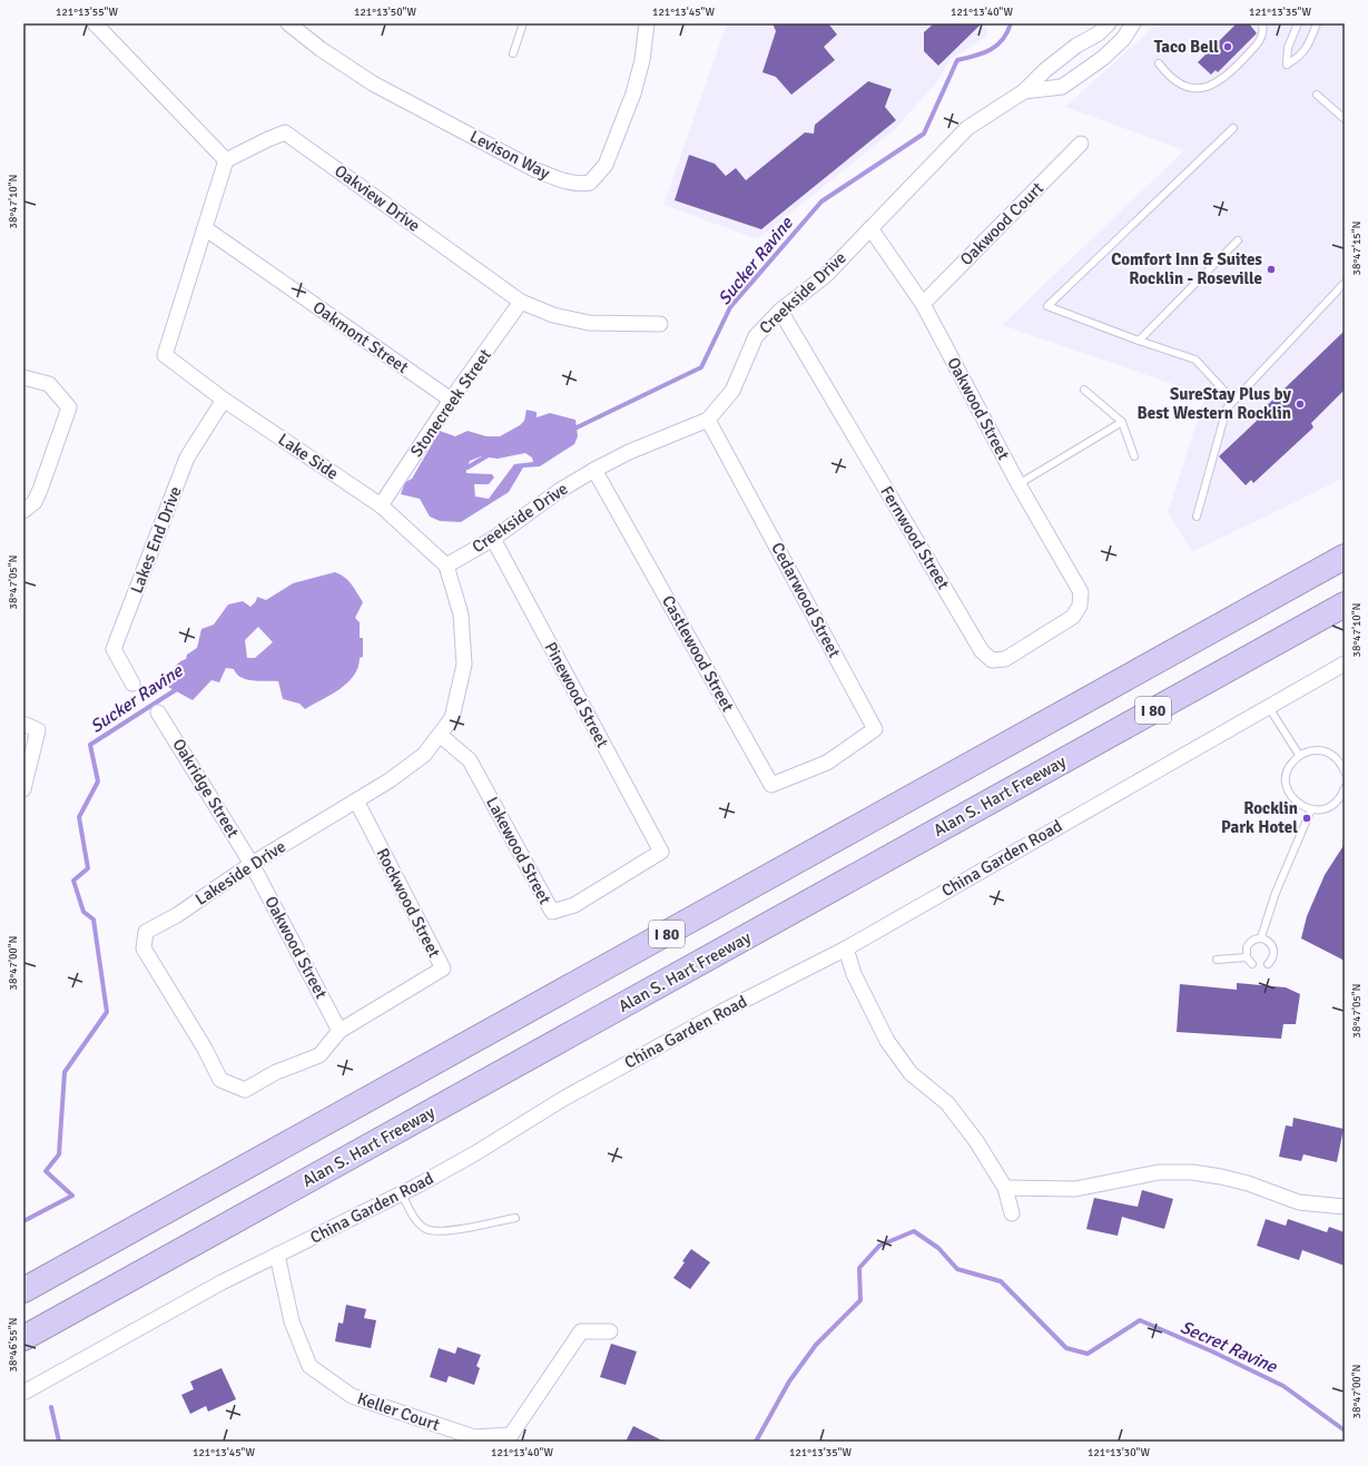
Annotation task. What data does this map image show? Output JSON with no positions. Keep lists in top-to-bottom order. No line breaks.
{"streets":{"highway":["I 80","Alan S. Hart Freeway"],"street":["Levison Way","Oakview Drive","Oakwood Court","Creekside Drive","Oakmont Street","Stonecreek Street","Oakwood Street","Lake Side","Fernwood Street","Lakes End Drive","Cedarwood Street","Castlewood Street","Pinewood Street","Oakridge Street","Lakewood Street","China Garden Road","Lakeside Drive","Rockwood Street","Keller Court"]},"crossings":[["Oakview Drive","Stonecreek Street"],["Oakwood Court","Oakwood Street"],["Creekside Drive","Oakwood Street"],["Creekside Drive","Lake Side"],["Creekside Drive","Fernwood Street"],["Creekside Drive","Cedarwood Street"],["Creekside Drive","Castlewood Street"],["Creekside Drive","Pinewood Street"],["Creekside Drive","Lakeside Drive"],["Oakmont Street","Stonecreek Street"],["Oakmont Street","Lake Side"],["Stonecreek Street","Lake Side"],["Oakwood Street","Fernwood Street"],["Oakwood Street","Oakridge Street"],["Oakwood Street","Lakeside Drive"],["Oakwood Street","Rockwood Street"],["Lake Side","Lakes End Drive"],["Lake Side","Lakeside Drive"],["Cedarwood Street","Castlewood Street"],["Pinewood Street","Lakewood Street"],["Oakridge Street","Lakeside Drive"],["Lakewood Street","Lakeside Drive"],["China Garden Road","Keller Court"],["Lakeside Drive","Rockwood Street"]],"water":["Sucker Ravine","Secret Ravine"],"places":["Taco Bell","Comfort Inn & Suites Rocklin - Roseville","SureStay Plus by Best Western Rocklin","Rocklin Park Hotel"],"coordinates":["121°13'55\"W","121°13'50\"W","121°13'45\"W","121°13'40\"W","121°13'35\"W","38°47'10\"N","38°47'15\"N","38°47'05\"N","38°47'00\"N","38°46'55\"N","121°13'30\"W"]}
